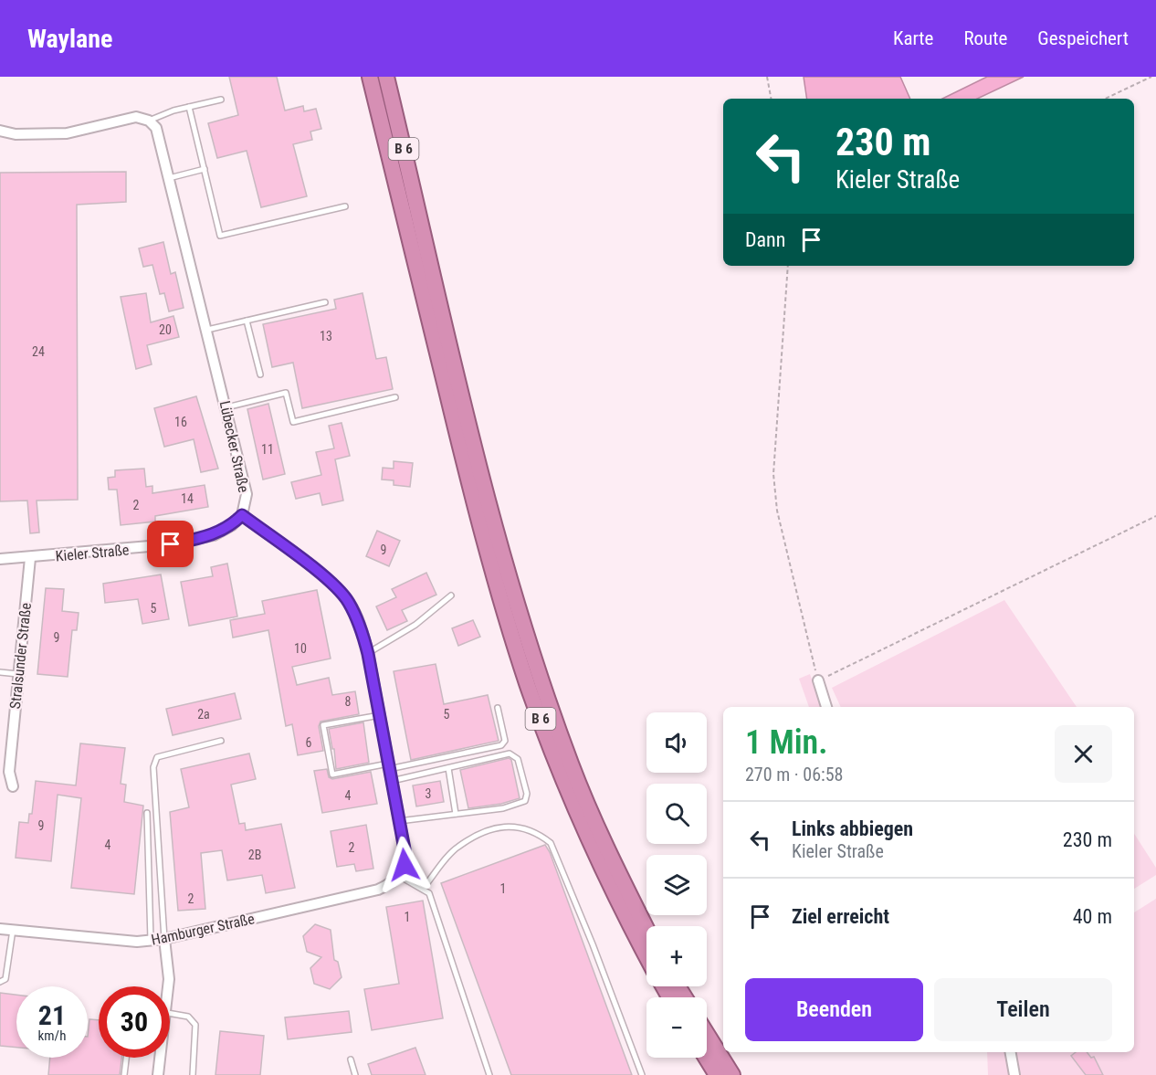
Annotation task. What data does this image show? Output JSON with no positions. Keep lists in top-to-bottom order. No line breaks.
{"streets":{"highway":["B 6"],"street":["Lübecker Straße","Kieler Straße","Stralsunder Straße","Hamburger Straße"]},"crossings":[["Lübecker Straße","Kieler Straße"],["Lübecker Straße","Hamburger Straße"],["Kieler Straße","Stralsunder Straße"]],"house_numbers":["20","13","24","16","11","14","2","9","5","9","10","8","2a","5","6","3","4","9","4","2","2B","1","2","1"],"page":{"header":"Waylane","nav":["Karte","Route","Gespeichert"],"turn":["230 m","Kieler Straße"],"then":"Dann","heading":["1 Min.","270 m · 06:58"],"map_buttons":["+","−"],"list":[{"name":"Links abbiegen","note":"Kieler Straße","value":"230 m"},{"name":"Ziel erreicht","value":"40 m"}],"buttons":["Beenden","Teilen"],"speed":"21 km/h","limit":"30"}}
